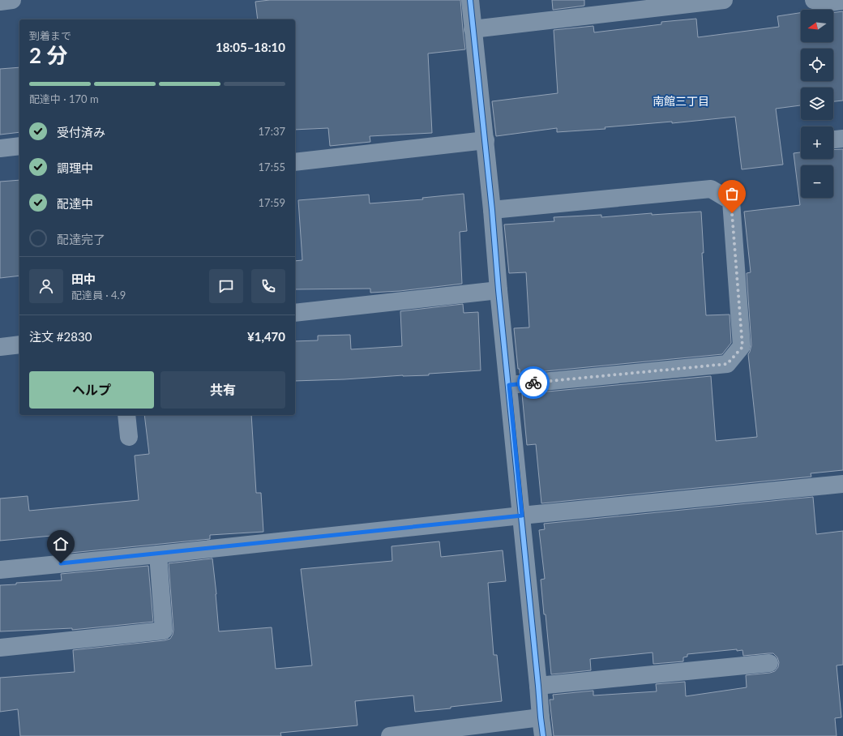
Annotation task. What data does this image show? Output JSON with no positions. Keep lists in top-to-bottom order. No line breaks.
{"districts":["南館三丁目"],"north":"left","page":{"map_buttons":["+","−"],"heading":["2 分","到着まで","18:05–18:10"],"panel":["田中","配達員 · 4.9","注文 #2830","¥1,470"],"bar":"配達中 · 170 m","list":[["受付済み","17:37"],["調理中","17:55"],["配達中","17:59"],"配達完了"],"buttons":["ヘルプ","共有"]}}
